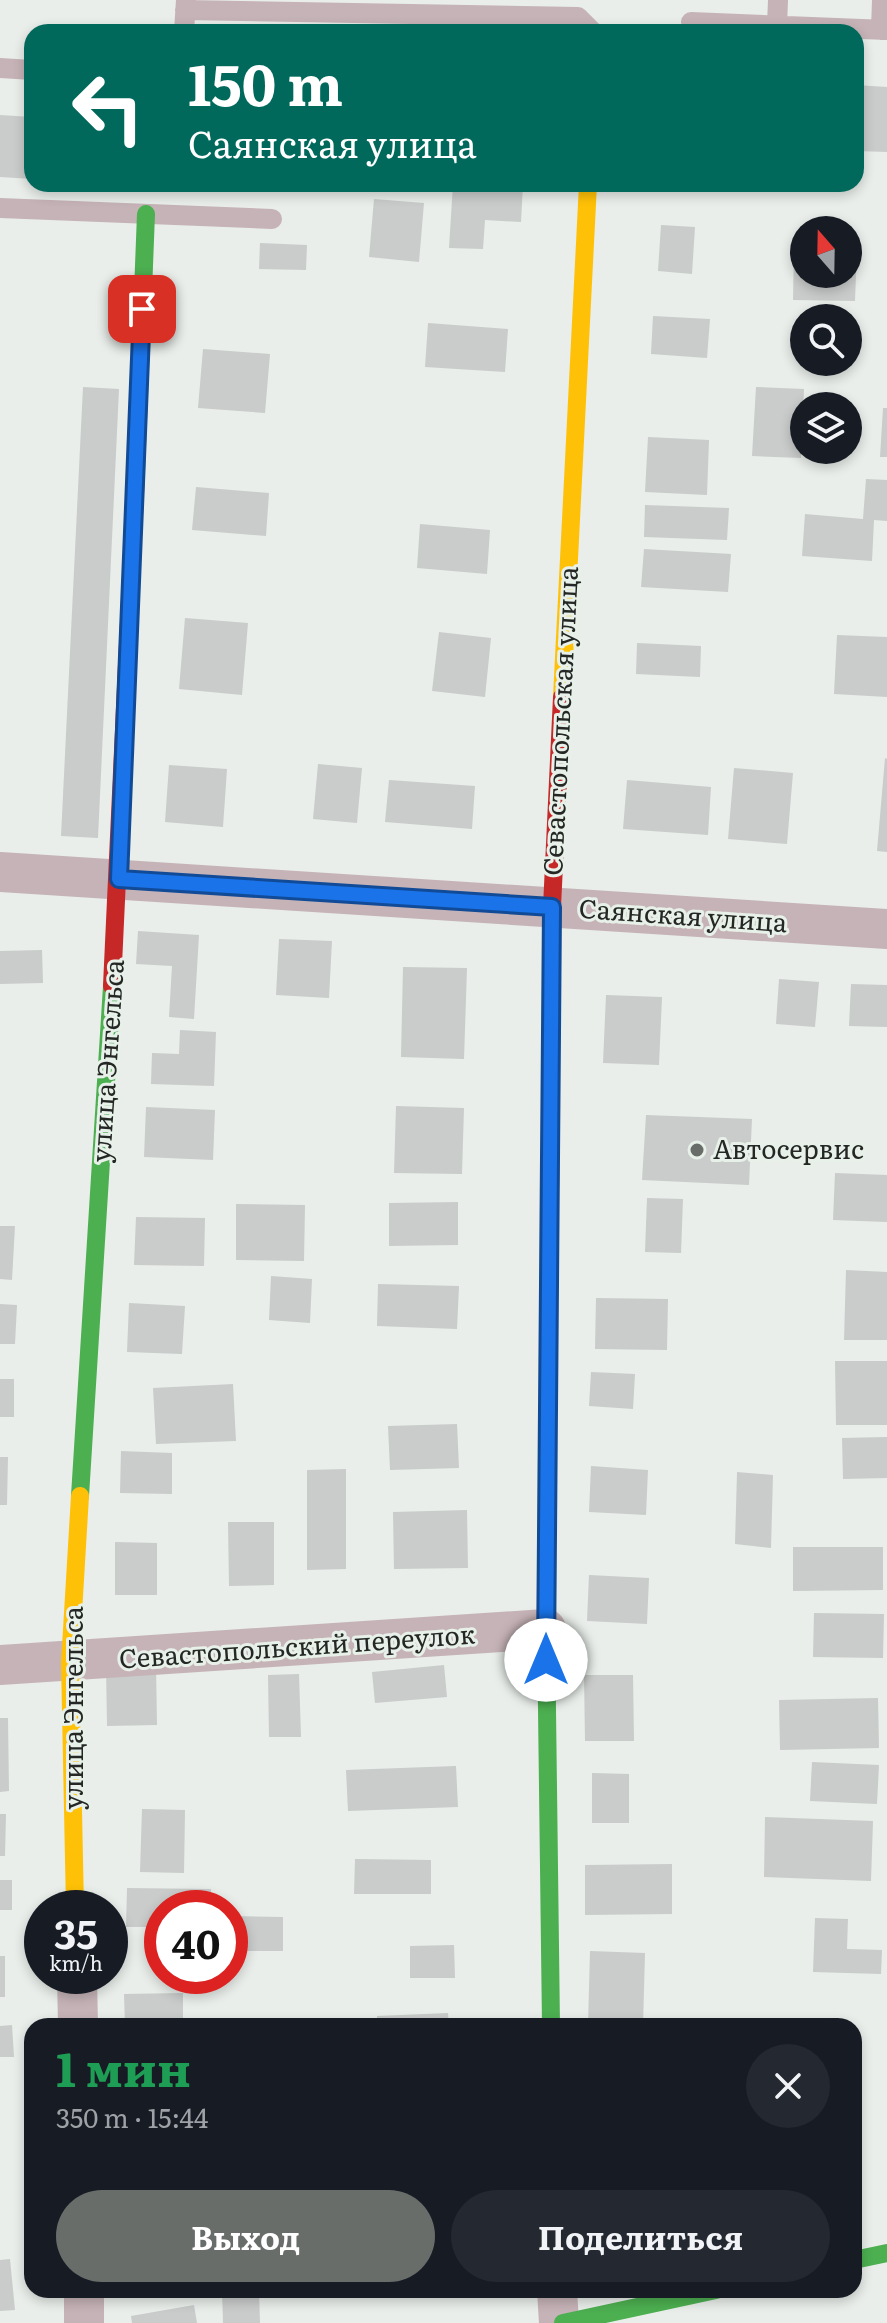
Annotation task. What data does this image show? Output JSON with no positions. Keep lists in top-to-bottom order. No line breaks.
{"streets":{"street":["Севастопольская улица","Саянская улица","улица Энгельса","Севастопольский переулок"]},"crossings":[["Севастопольская улица","Саянская улица"],["Севастопольская улица","Севастопольский переулок"],["Саянская улица","улица Энгельса"],["улица Энгельса","Севастопольский переулок"]],"places":["Автосервис"],"north":"top","page":{"turn":["150 m","Саянская улица"],"speed":"35 km/h","limit":"40","heading":["1 мин","350 m · 15:44"],"buttons":["Выход","Поделиться"]}}
